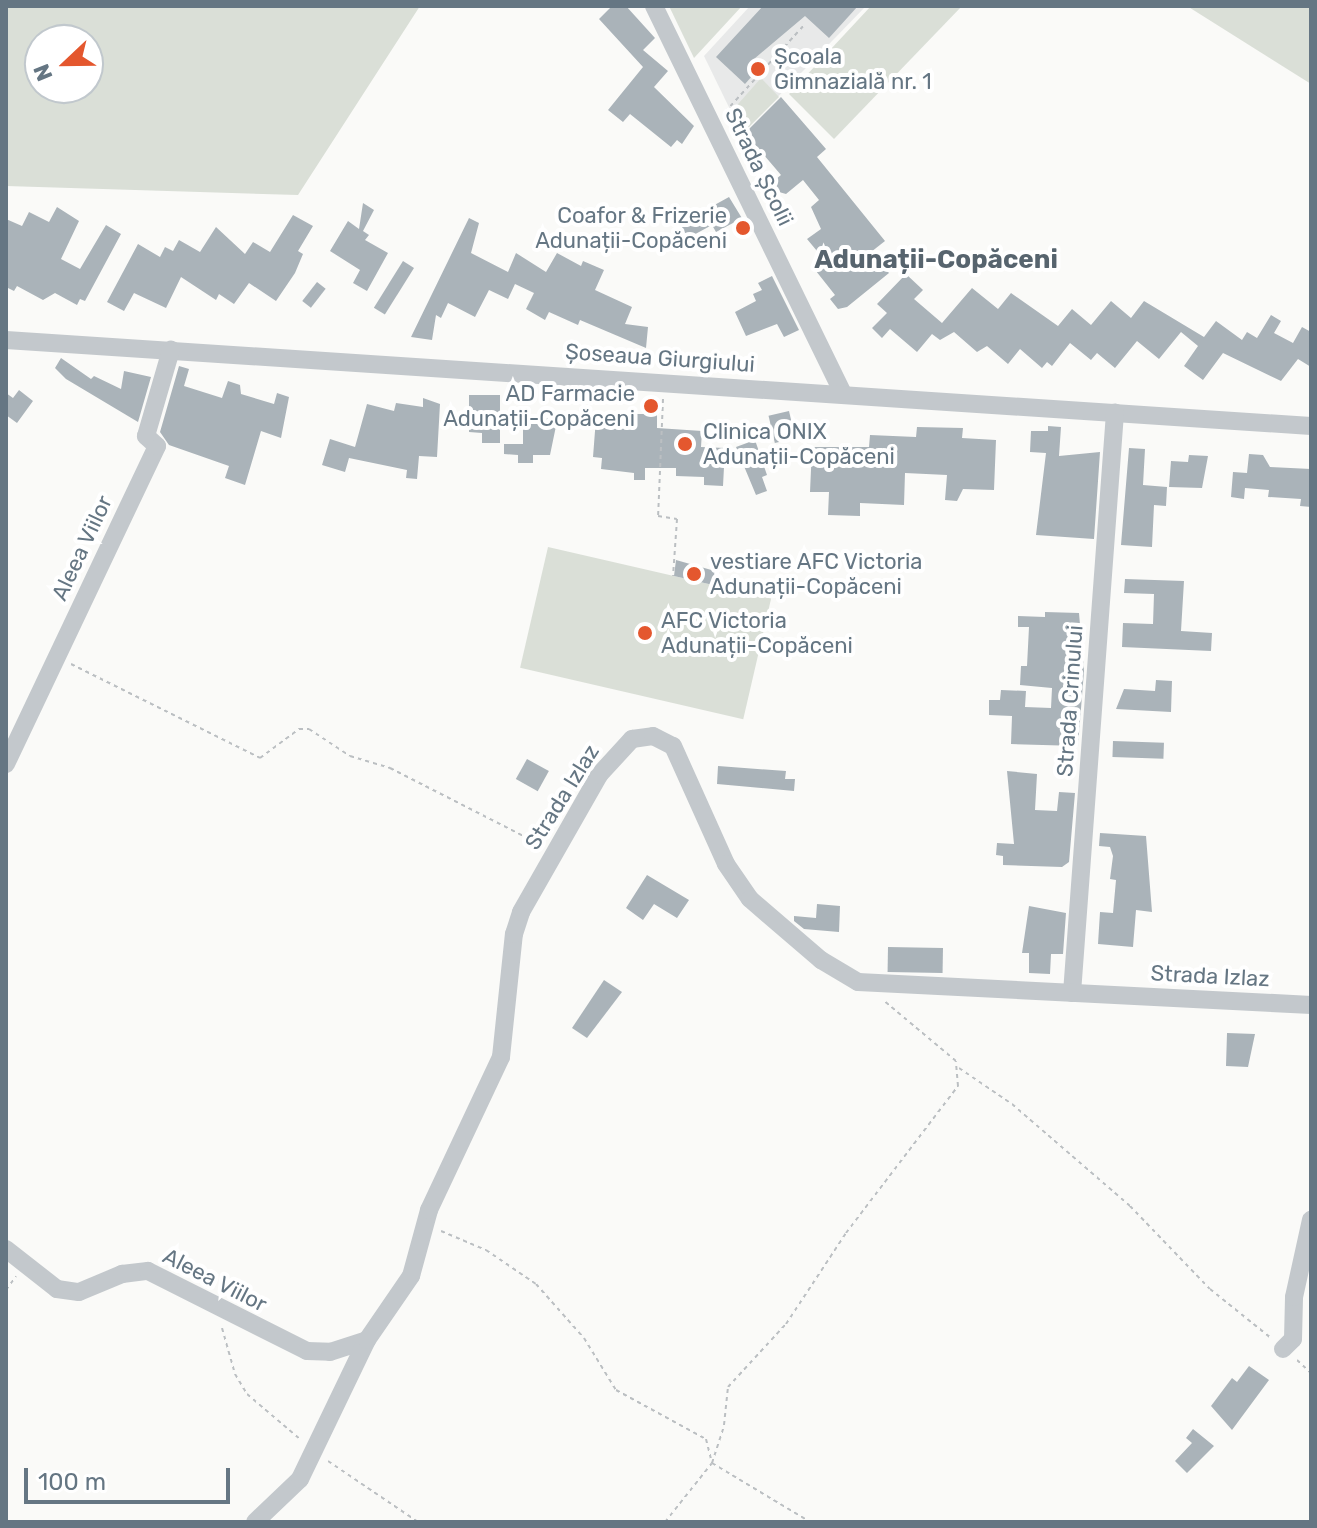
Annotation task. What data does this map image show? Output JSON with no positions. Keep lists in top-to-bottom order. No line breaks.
{"streets":{"street":["Strada Școlii","Șoseaua Giurgiului","Aleea Viilor","Strada Crinului","Strada Izlaz"]},"crossings":[["Strada Școlii","Șoseaua Giurgiului"],["Șoseaua Giurgiului","Aleea Viilor"],["Șoseaua Giurgiului","Strada Crinului"],["Aleea Viilor","Strada Izlaz"],["Strada Crinului","Strada Izlaz"]],"districts":["Adunații-Copăceni"],"places":["Școala Gimnazială nr. 1","Coafor & Frizerie Adunații-Copăceni","AD Farmacie Adunații-Copăceni","Clinica ONIX Adunații-Copăceni","vestiare AFC Victoria Adunații-Copăceni","AFC Victoria Adunații-Copăceni"],"scale_bar":"100 m","north":"left"}
